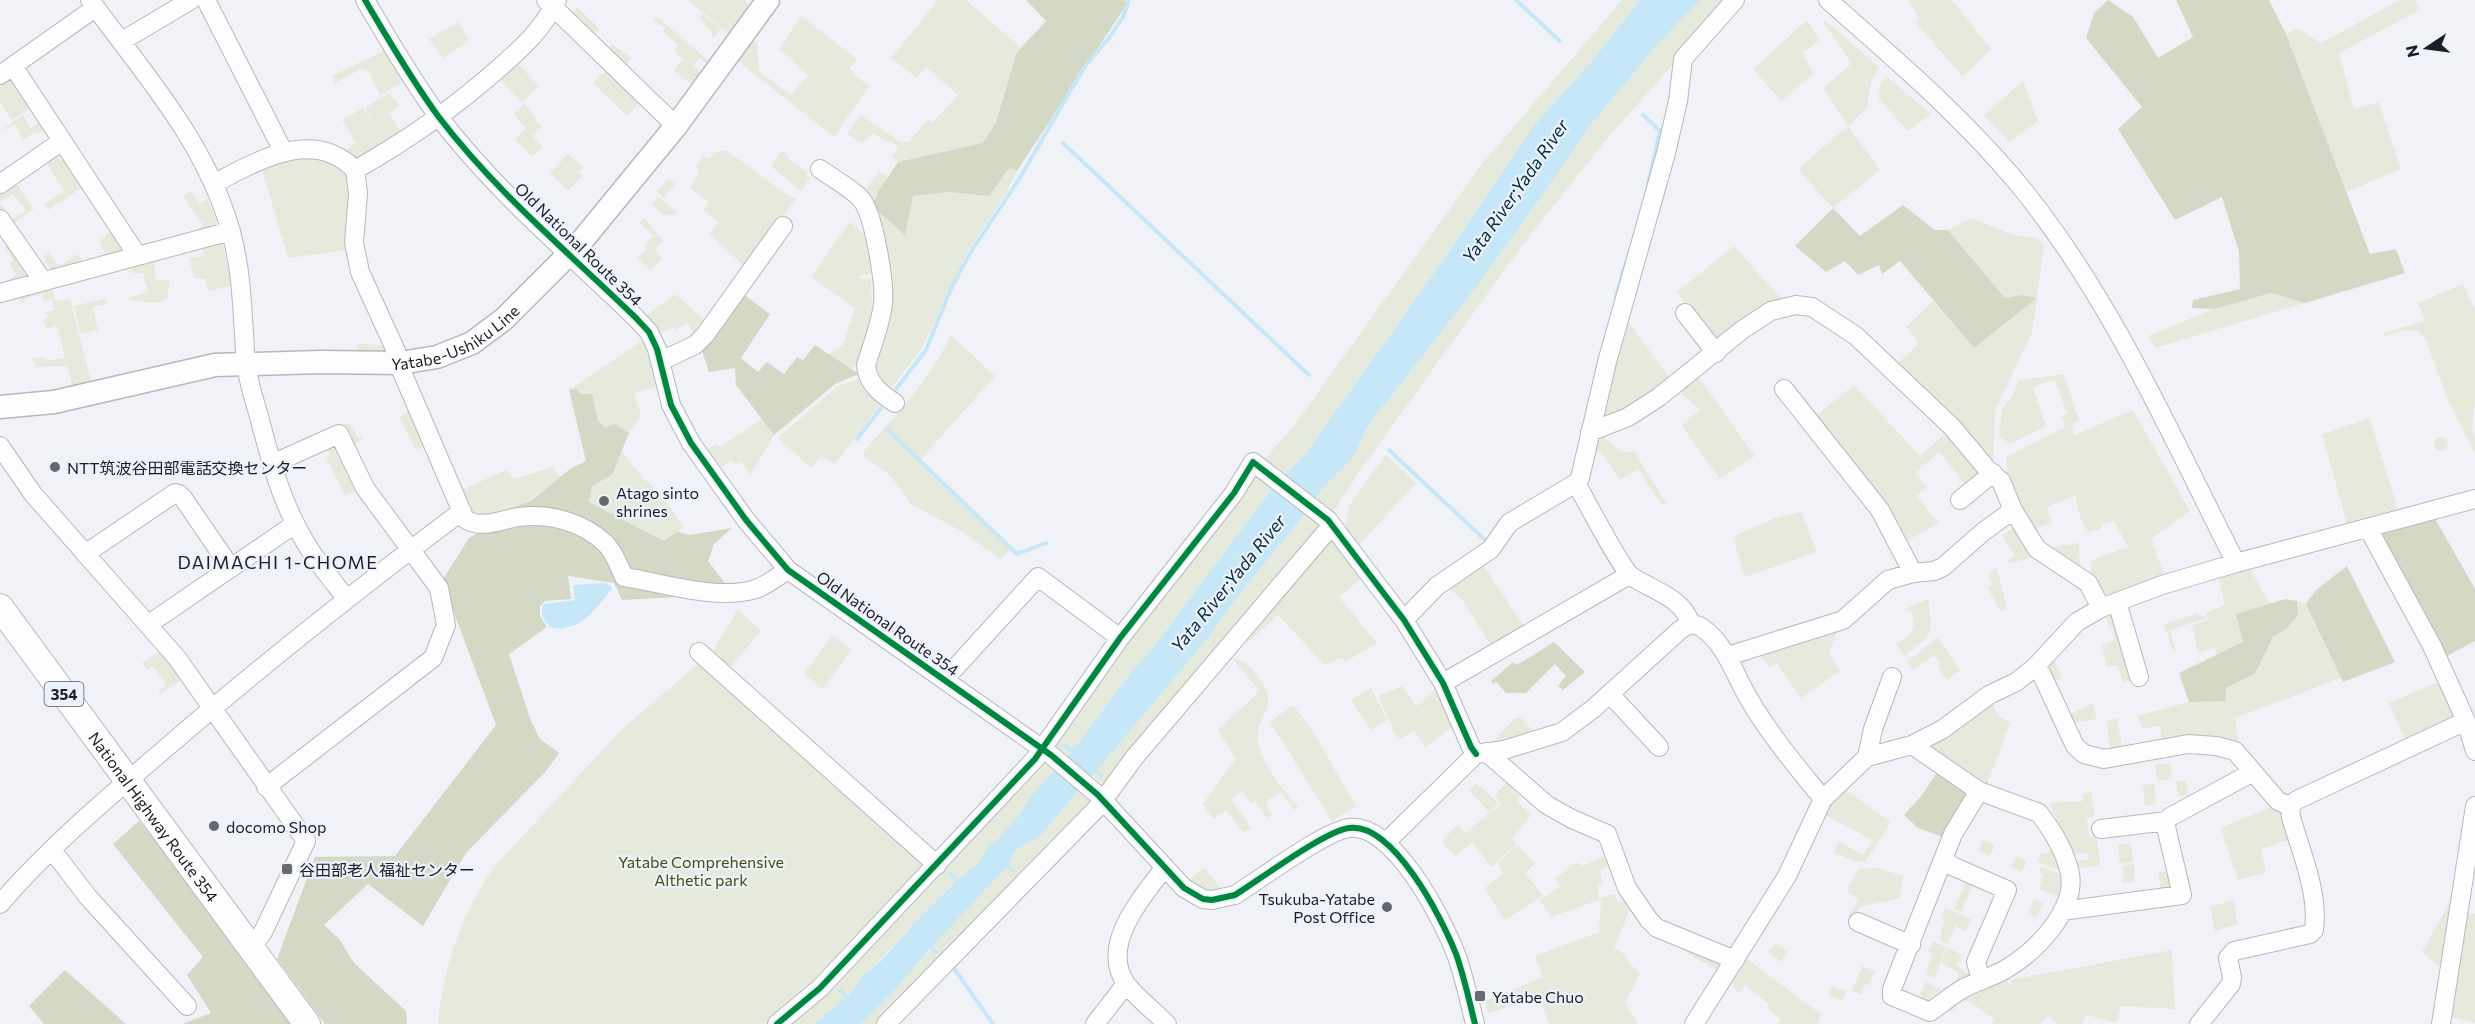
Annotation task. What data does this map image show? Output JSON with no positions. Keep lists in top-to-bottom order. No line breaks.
{"streets":{"highway":["354","National Highway Route 354"],"main road":["Yatabe-Ushiku Line"],"street":["Old National Route 354"]},"crossings":[["Old National Route 354","Yatabe-Ushiku Line"]],"districts":["DAIMACHI 1-CHOME"],"water":["Yata River;Yada River"],"parks":["Yatabe Comprehensive Althetic park"],"places":{"other":["NTT筑波谷田部電話交換センター","Atago sinto shrines","docomo Shop","Tsukuba-Yatabe Post Office"],"transit":["谷田部老人福祉センター","Yatabe Chuo"]},"north":"left"}
